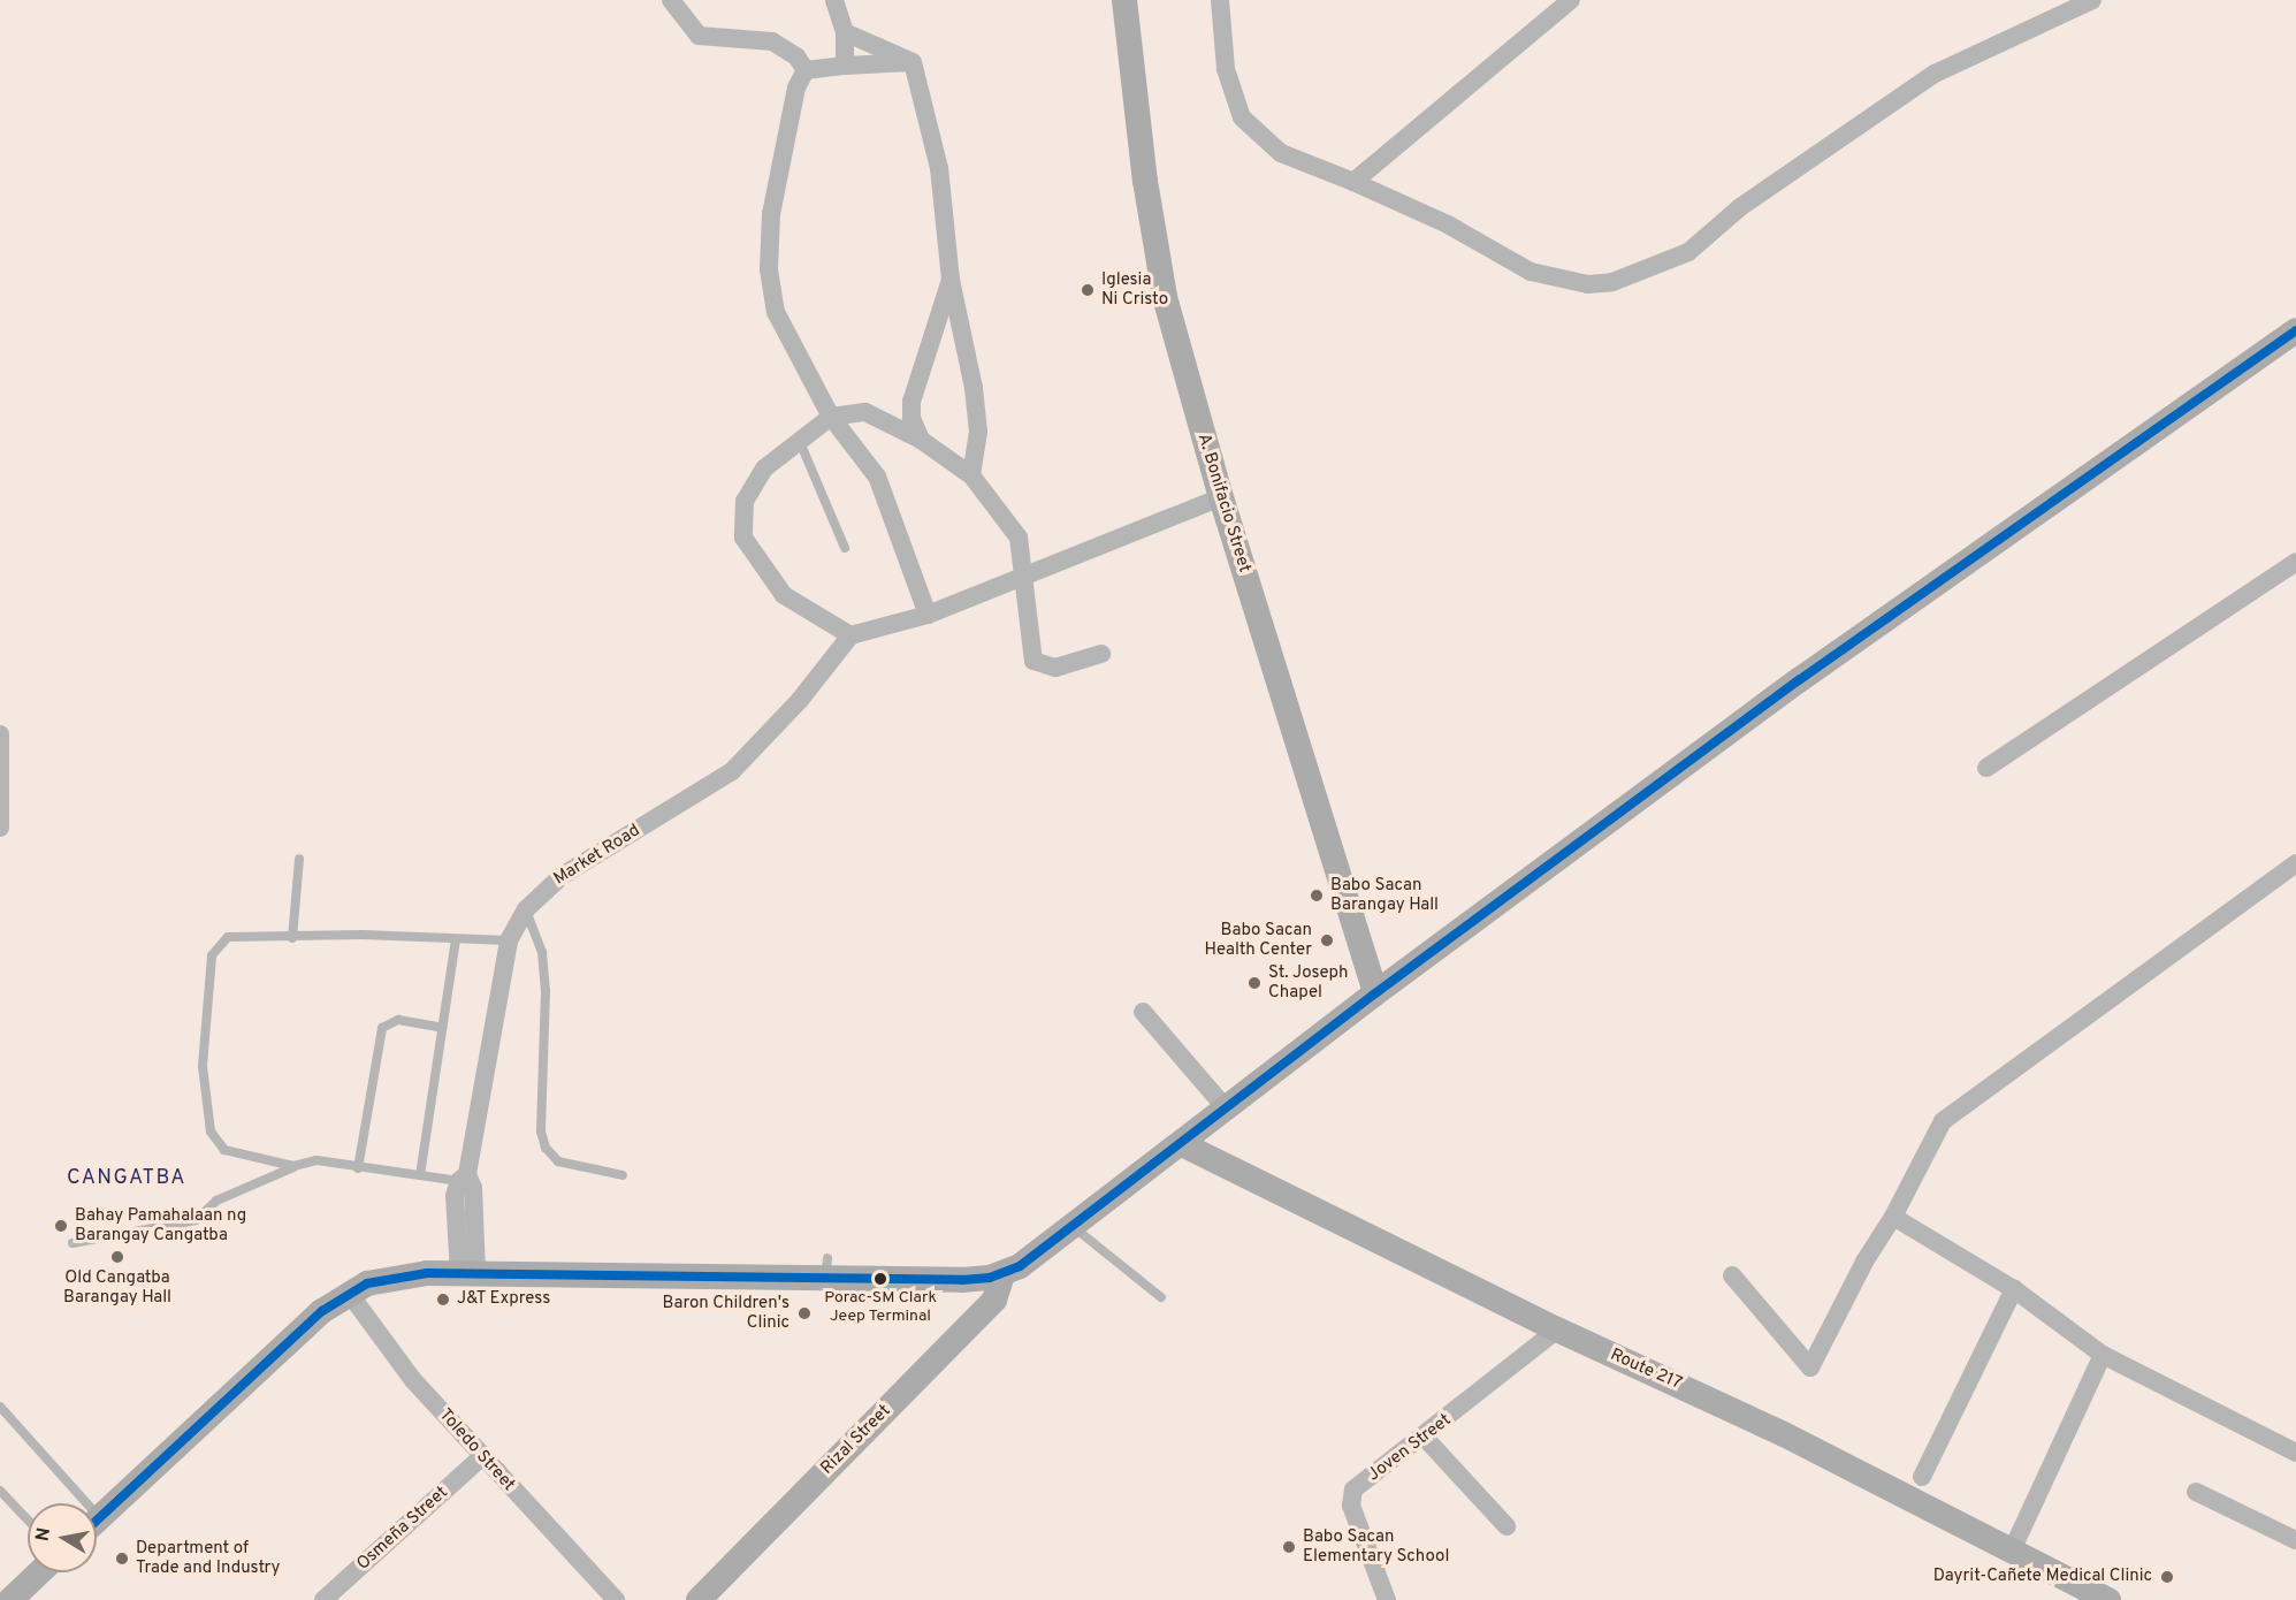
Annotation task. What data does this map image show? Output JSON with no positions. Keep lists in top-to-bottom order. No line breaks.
{"streets":{"main road":["A. Bonifacio Street","Route 217","Rizal Street"],"street":["Market Road","Joven Street","Toledo Street","Osmeña Street"]},"crossings":[["Route 217","Joven Street"],["Toledo Street","Osmeña Street"]],"districts":["CANGATBA"],"places":["Iglesia Ni Cristo","Babo Sacan Barangay Hall","Babo Sacan Health Center","St. Joseph Chapel","Bahay Pamahalaan ng Barangay Cangatba","Old Cangatba Barangay Hall","Porac-SM Clark Jeep Terminal","J&T Express","Baron Children's Clinic","Babo Sacan Elementary School","Department of Trade and Industry","Dayrit-Cañete Medical Clinic"],"north":"left"}
